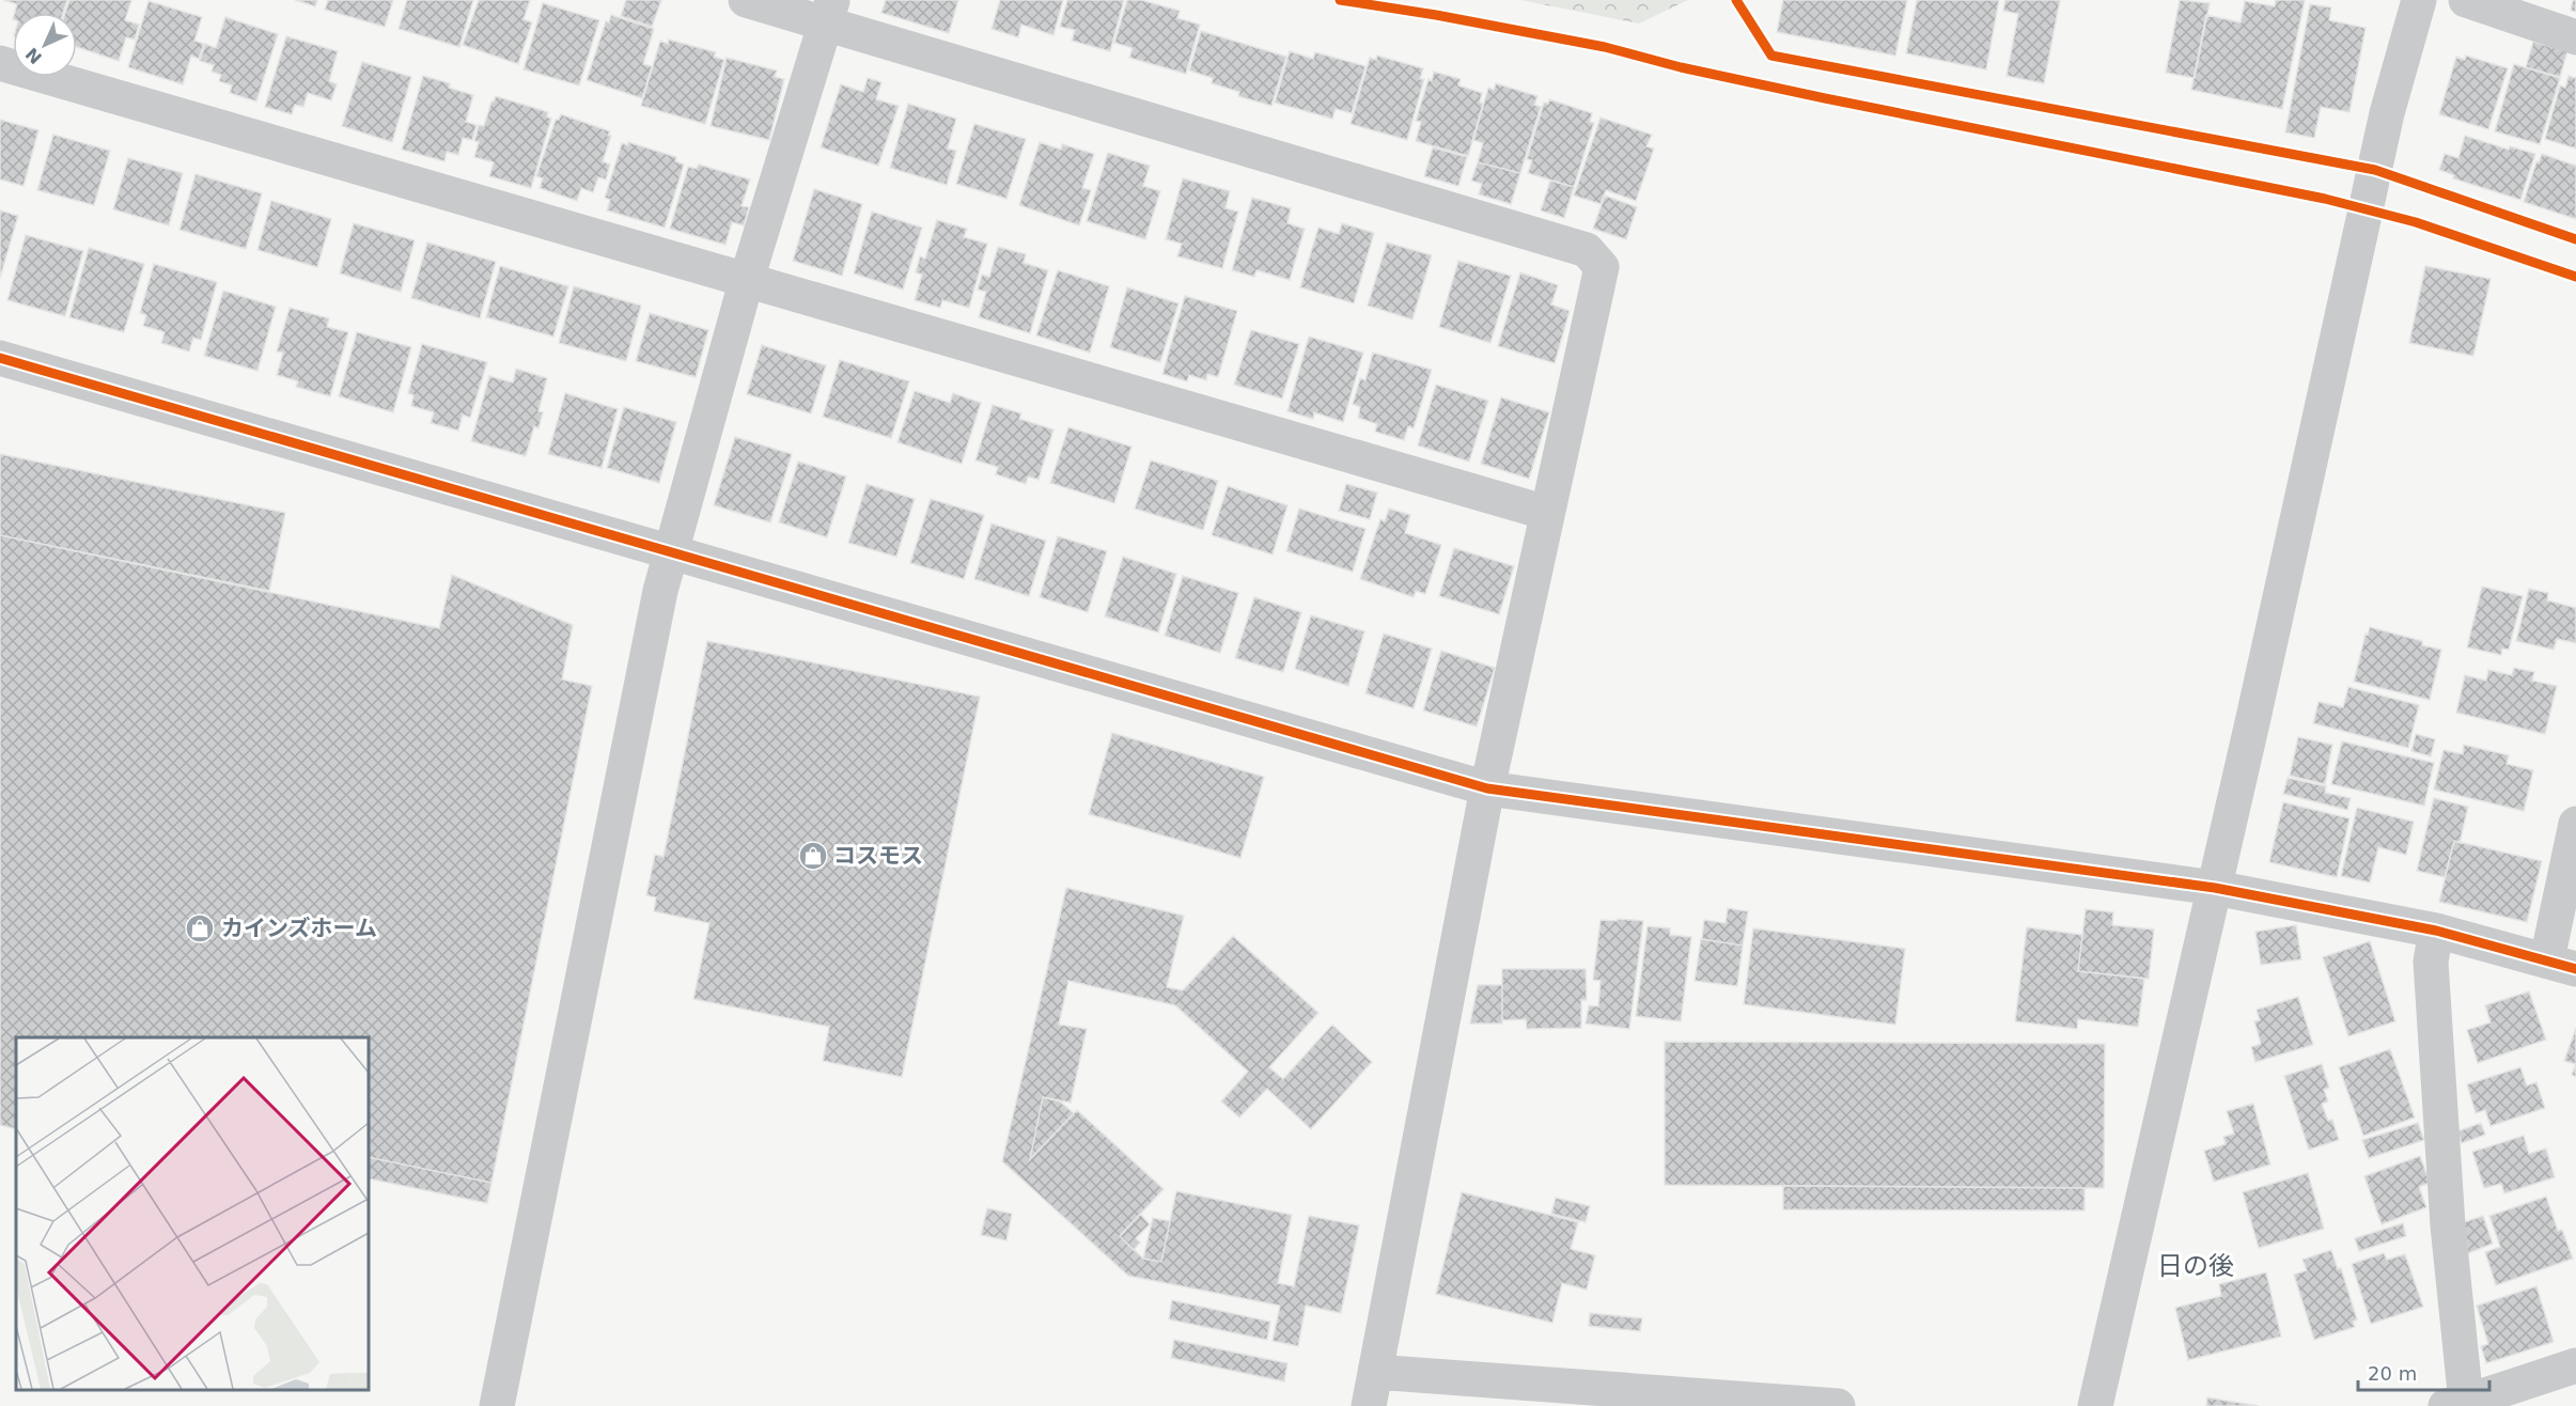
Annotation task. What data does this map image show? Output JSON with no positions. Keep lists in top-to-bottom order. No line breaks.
{"districts":["日の後"],"places":{"shop":["コスモス","カインズホーム"]},"scale_bar":"20 m","north":"bottom left"}
